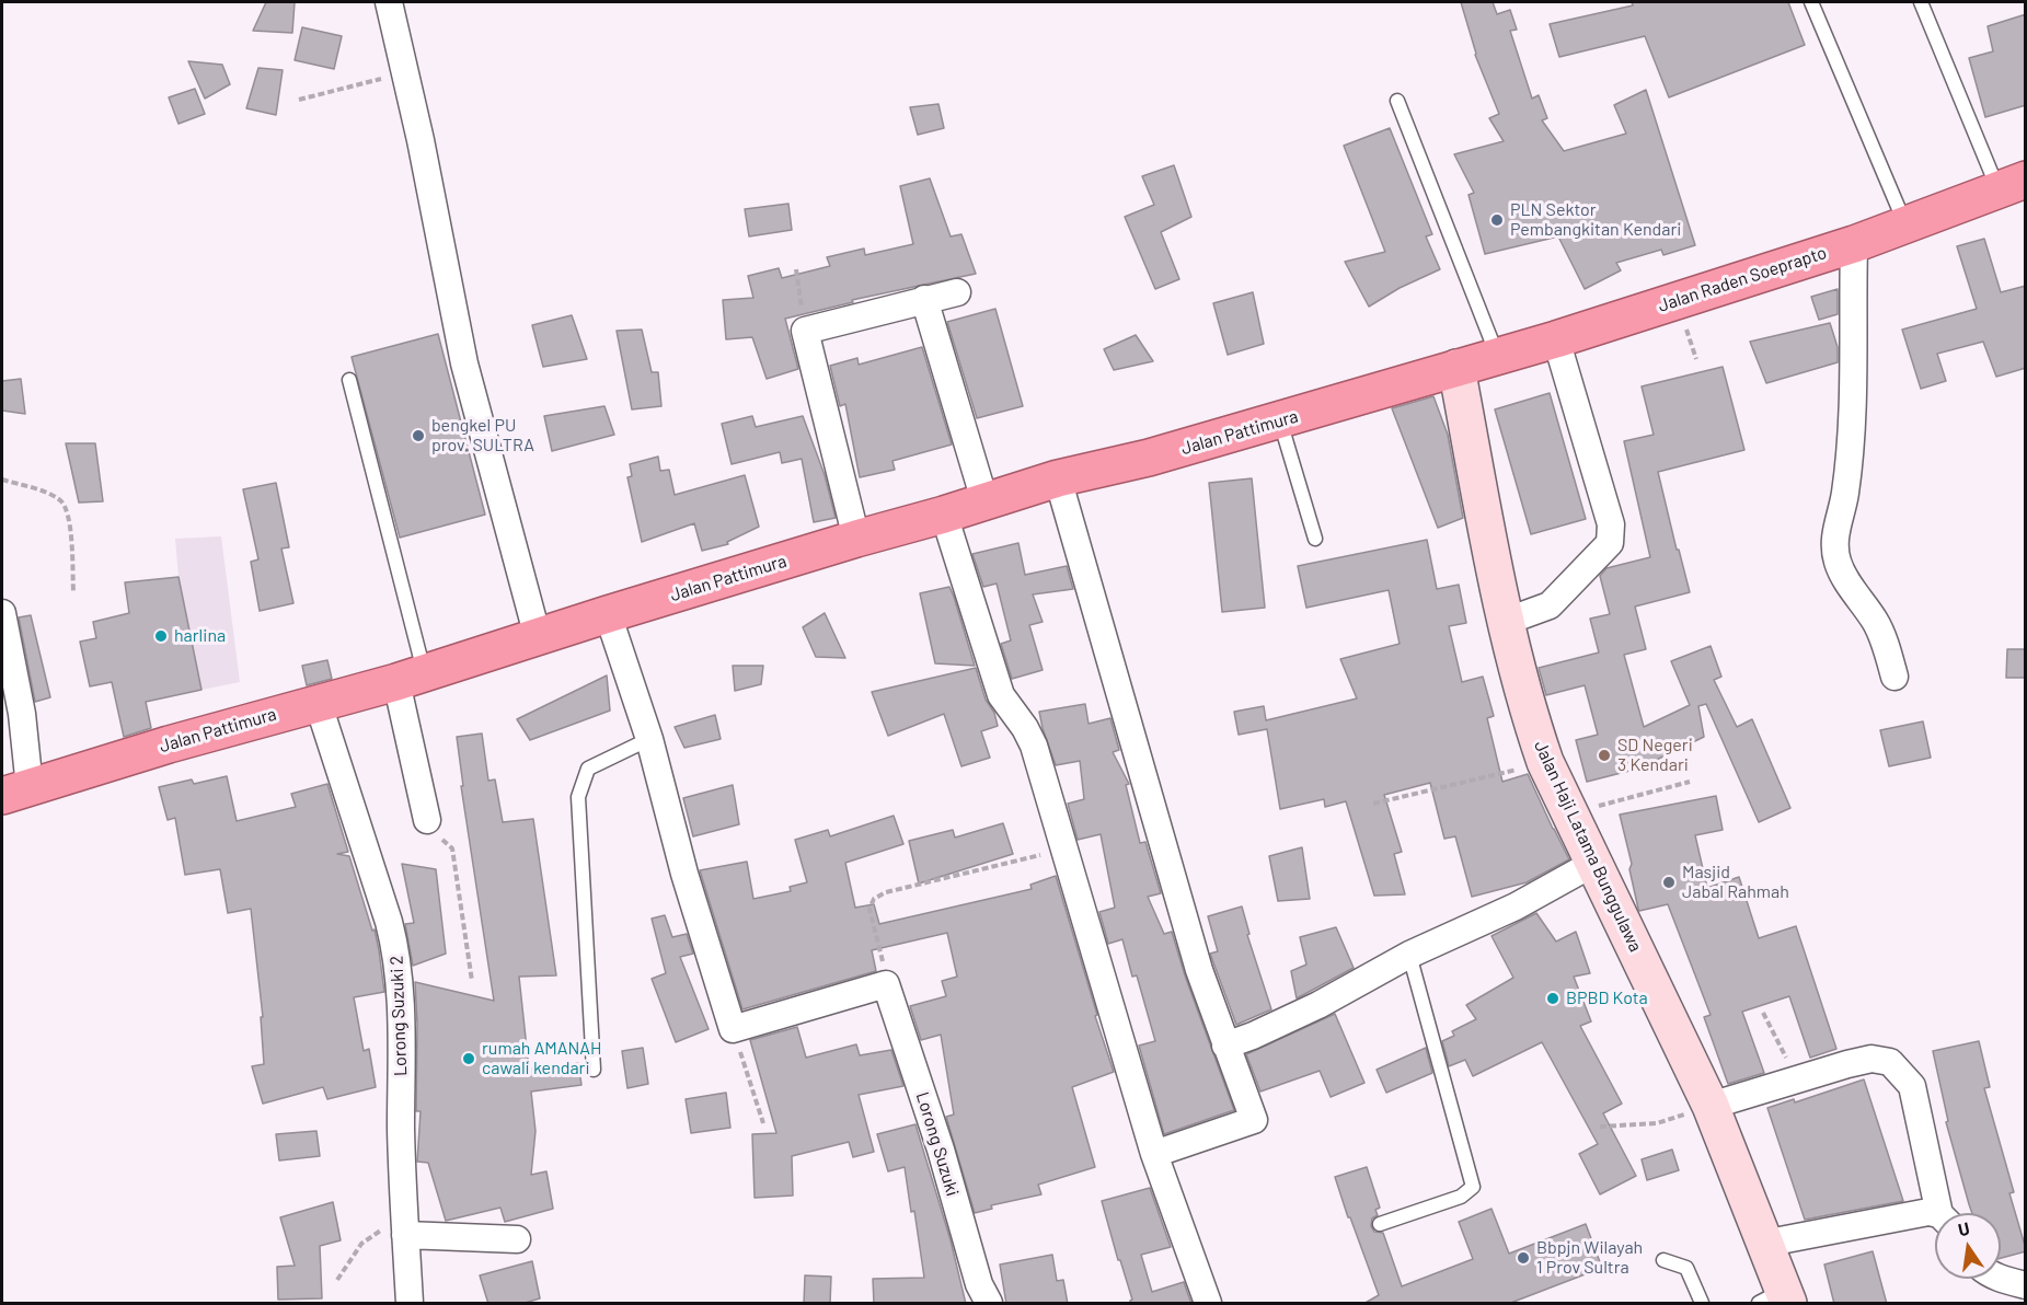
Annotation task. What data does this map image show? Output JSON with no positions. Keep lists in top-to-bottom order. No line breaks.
{"streets":{"highway":["Jalan Raden Soeprapto","Jalan Pattimura"],"main road":["Jalan Haji Latama Bunggulawa"],"street":["Lorong Suzuki 2","Lorong Suzuki"]},"crossings":[["Jalan Raden Soeprapto","Jalan Pattimura"],["Jalan Raden Soeprapto","Jalan Haji Latama Bunggulawa"],["Jalan Pattimura","Jalan Haji Latama Bunggulawa"],["Jalan Pattimura","Lorong Suzuki 2"]],"places":["PLN Sektor Pembangkitan Kendari","bengkel PU prov. SULTRA","harlina","SD Negeri 3 Kendari","Masjid Jabal Rahmah","BPBD Kota","rumah AMANAH cawali kendari","Bbpjn Wilayah 1 Prov Sultra"],"north":"top"}
